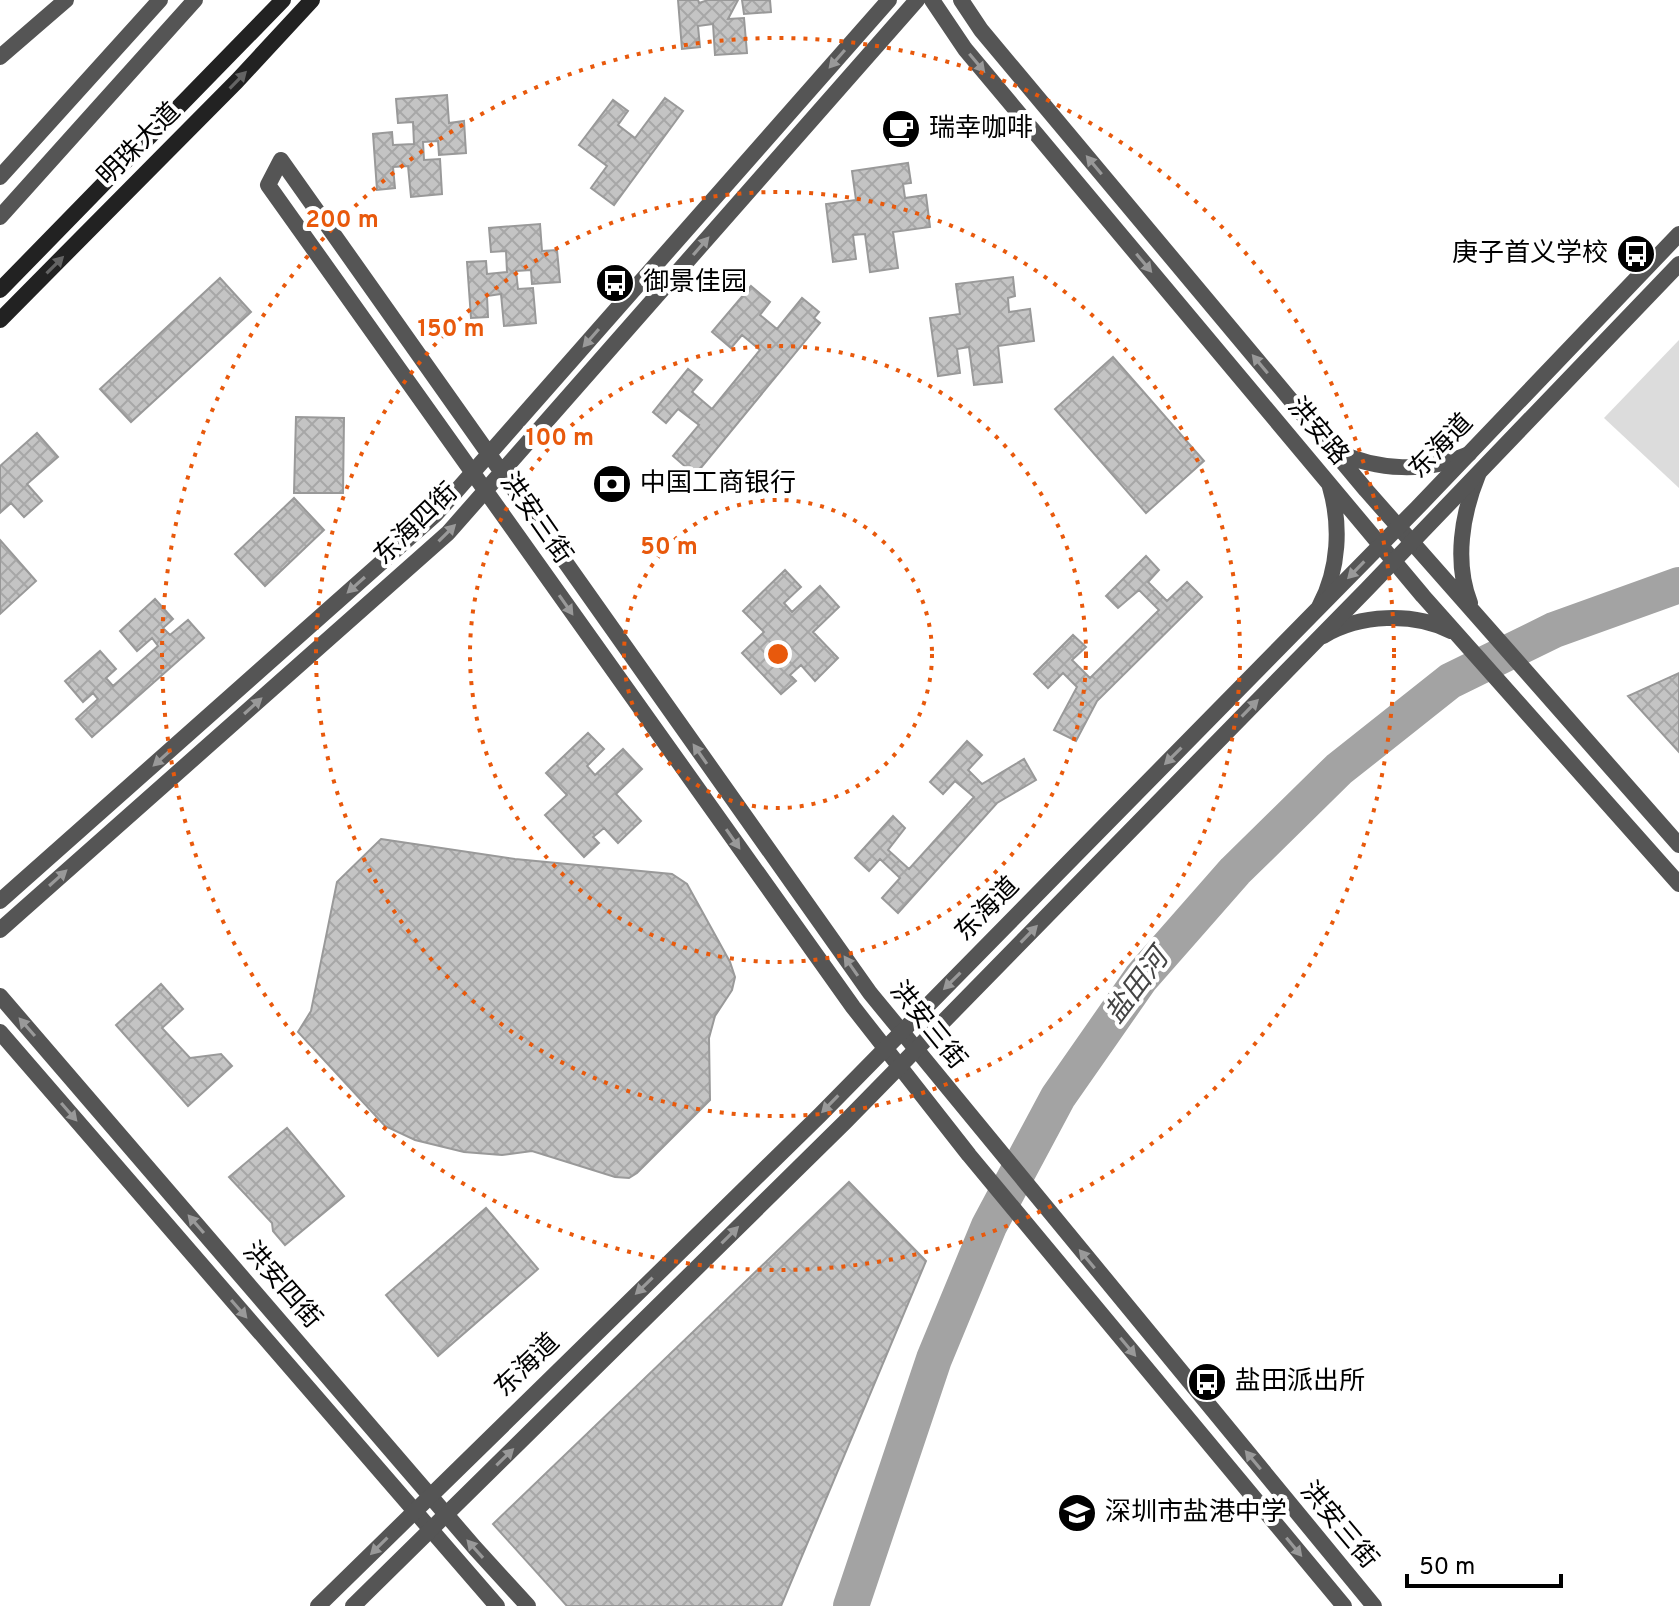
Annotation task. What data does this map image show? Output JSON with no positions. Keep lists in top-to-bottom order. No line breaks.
{"streets":{"main road":["明珠大道"],"street":["洪安路","东海道","洪安三街","东海四街","洪安四街"]},"crossings":[["洪安路","东海道"],["东海道","洪安三街"],["东海道","洪安四街"],["洪安三街","东海四街"]],"water":["盐田河"],"places":{"cafe":["瑞幸咖啡"],"bus stop":["庚子首义学校","御景佳园","盐田派出所"],"bank":["中国工商银行"],"school or university":["深圳市盐港中学"]},"scale_bar":"50 m","rings":["200 m","150 m","100 m","50 m"]}
